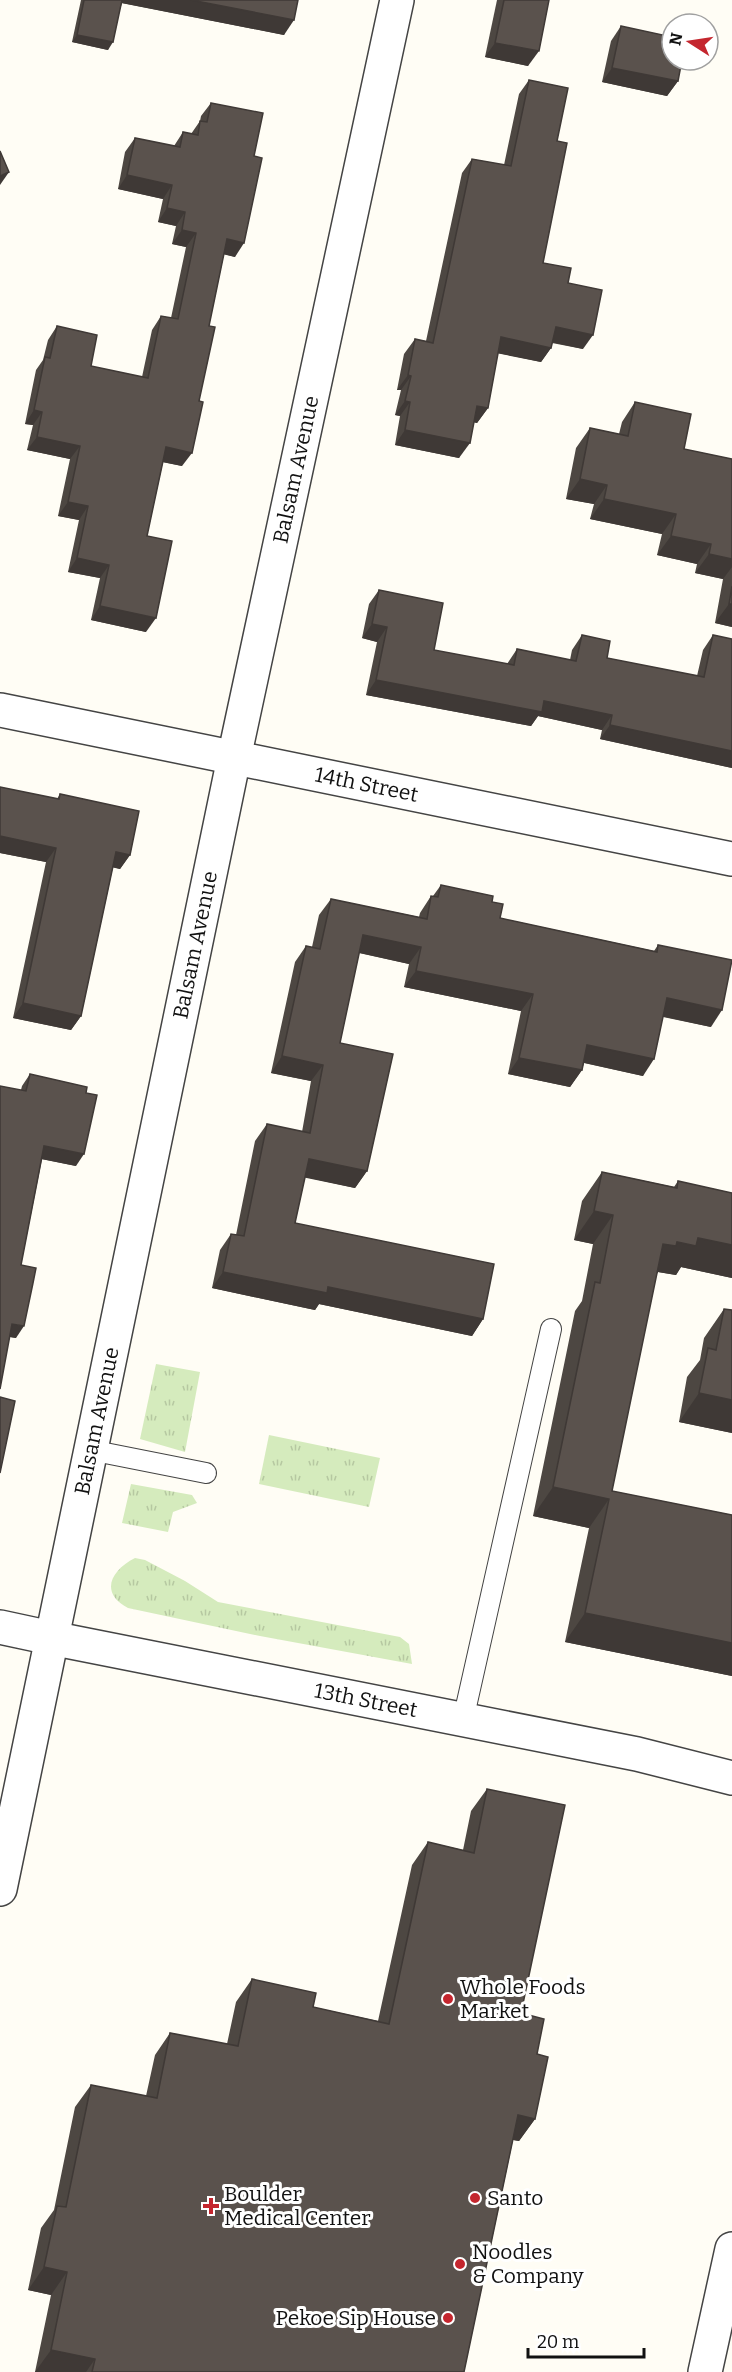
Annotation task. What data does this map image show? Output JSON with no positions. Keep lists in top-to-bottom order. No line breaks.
{"streets":{"street":["Balsam Avenue","14th Street","13th Street"]},"crossings":[["Balsam Avenue","14th Street"],["Balsam Avenue","13th Street"]],"places":{"other":["Whole Foods Market","Santo","Noodles & Company","Pekoe Sip House"],"health":["Boulder Medical Center"]},"scale_bar":"20 m","north":"left"}
